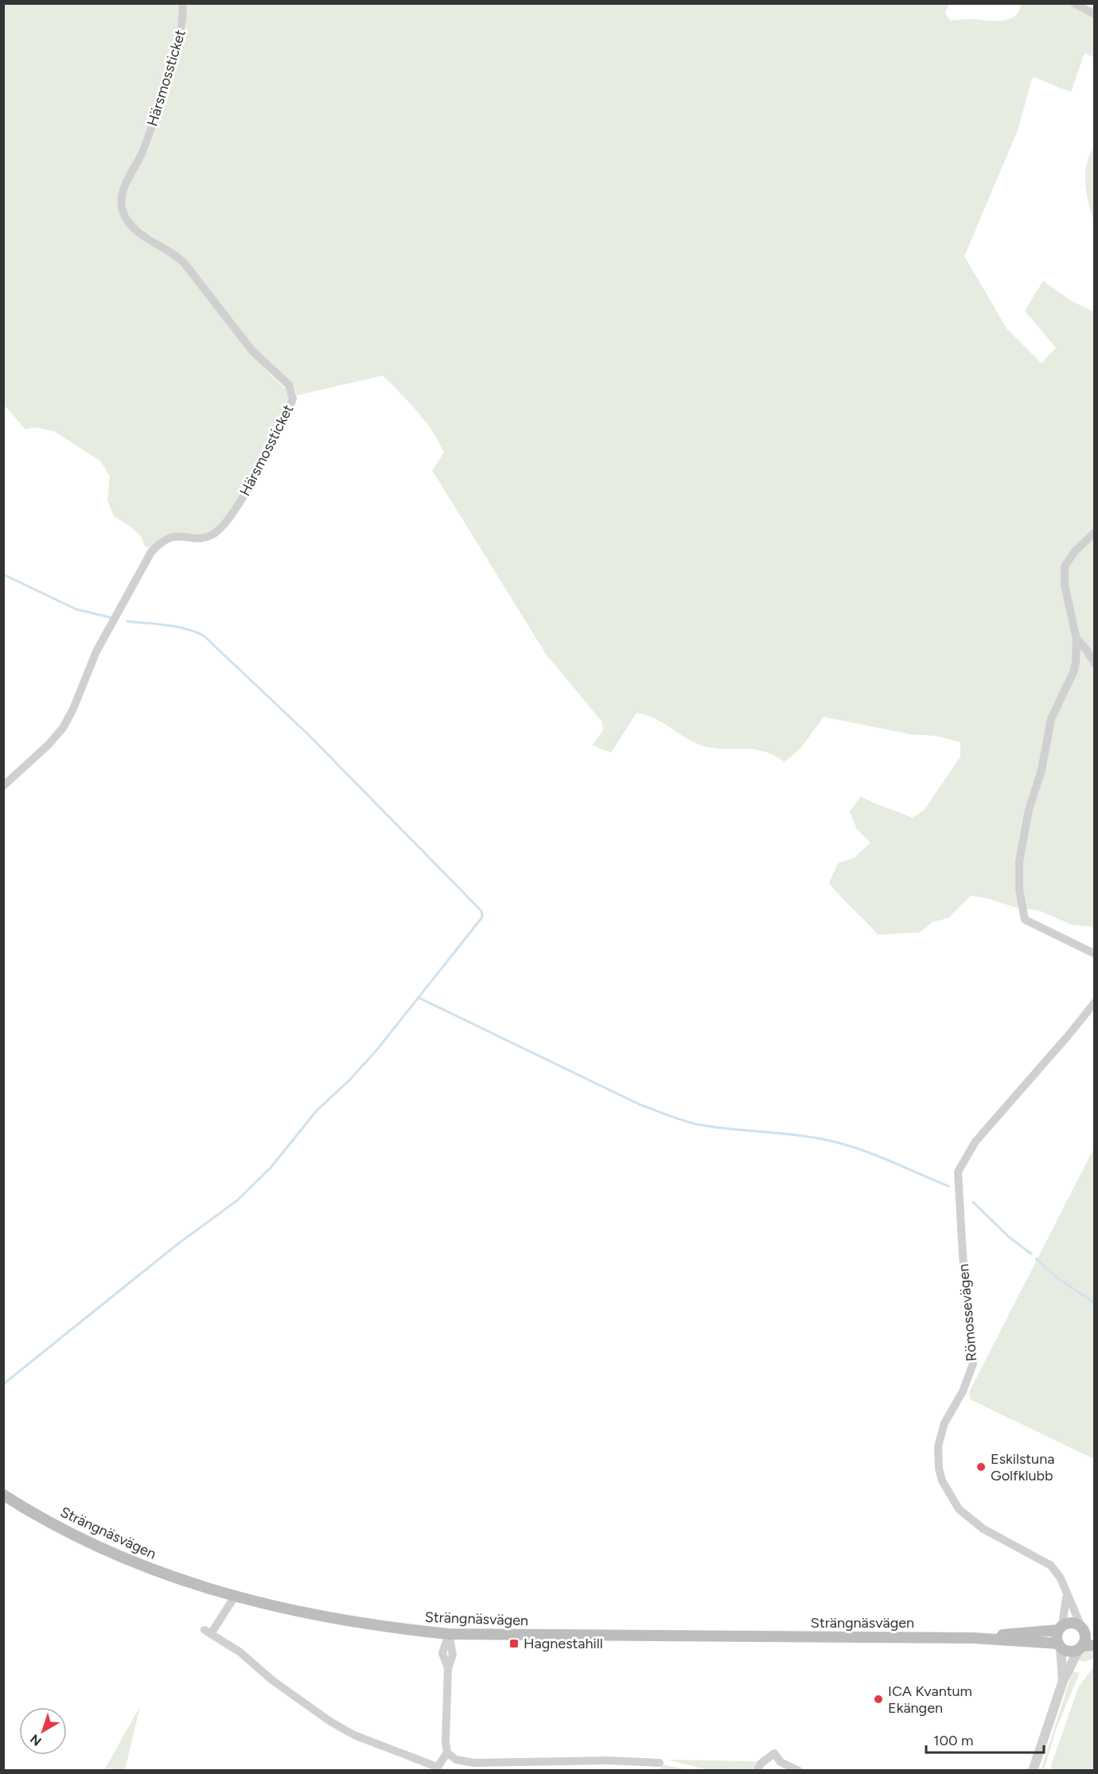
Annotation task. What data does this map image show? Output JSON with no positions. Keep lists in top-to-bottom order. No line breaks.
{"streets":{"main road":["Strängnäsvägen"],"street":["Härsmossticket","Römossevägen"]},"crossings":[["Römossevägen","Strängnäsvägen"]],"places":{"other":["Eskilstuna Golfklubb","ICA Kvantum Ekängen"],"transit":["Hagnestahill"]},"scale_bar":"100 m","north":"bottom left"}
